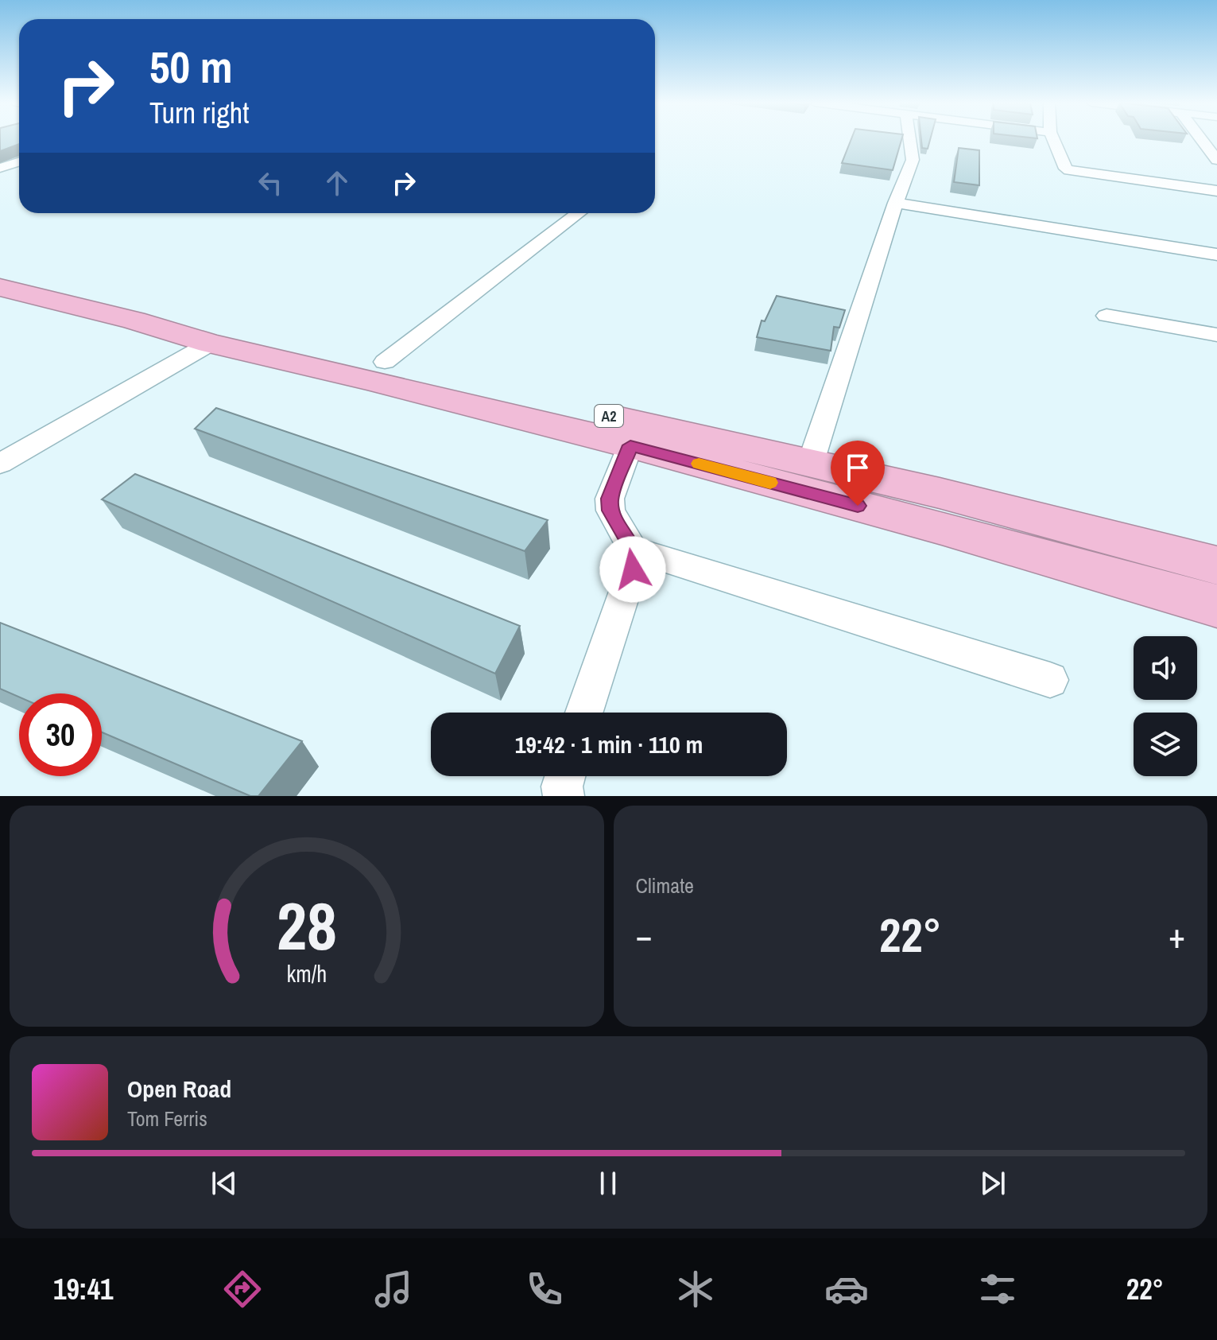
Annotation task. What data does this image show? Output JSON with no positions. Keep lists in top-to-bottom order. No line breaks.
{"streets":{"highway":["A2"]},"page":{"turn":["50 m","Turn right"],"limit":"30","trip":"19:42 · 1 min · 110 m","tile":"Climate","heat":["−","22°","+"],"song":["Open Road","Tom Ferris"],"tabs":["19:41","22°"],"gauge":["28","km/h"]}}
